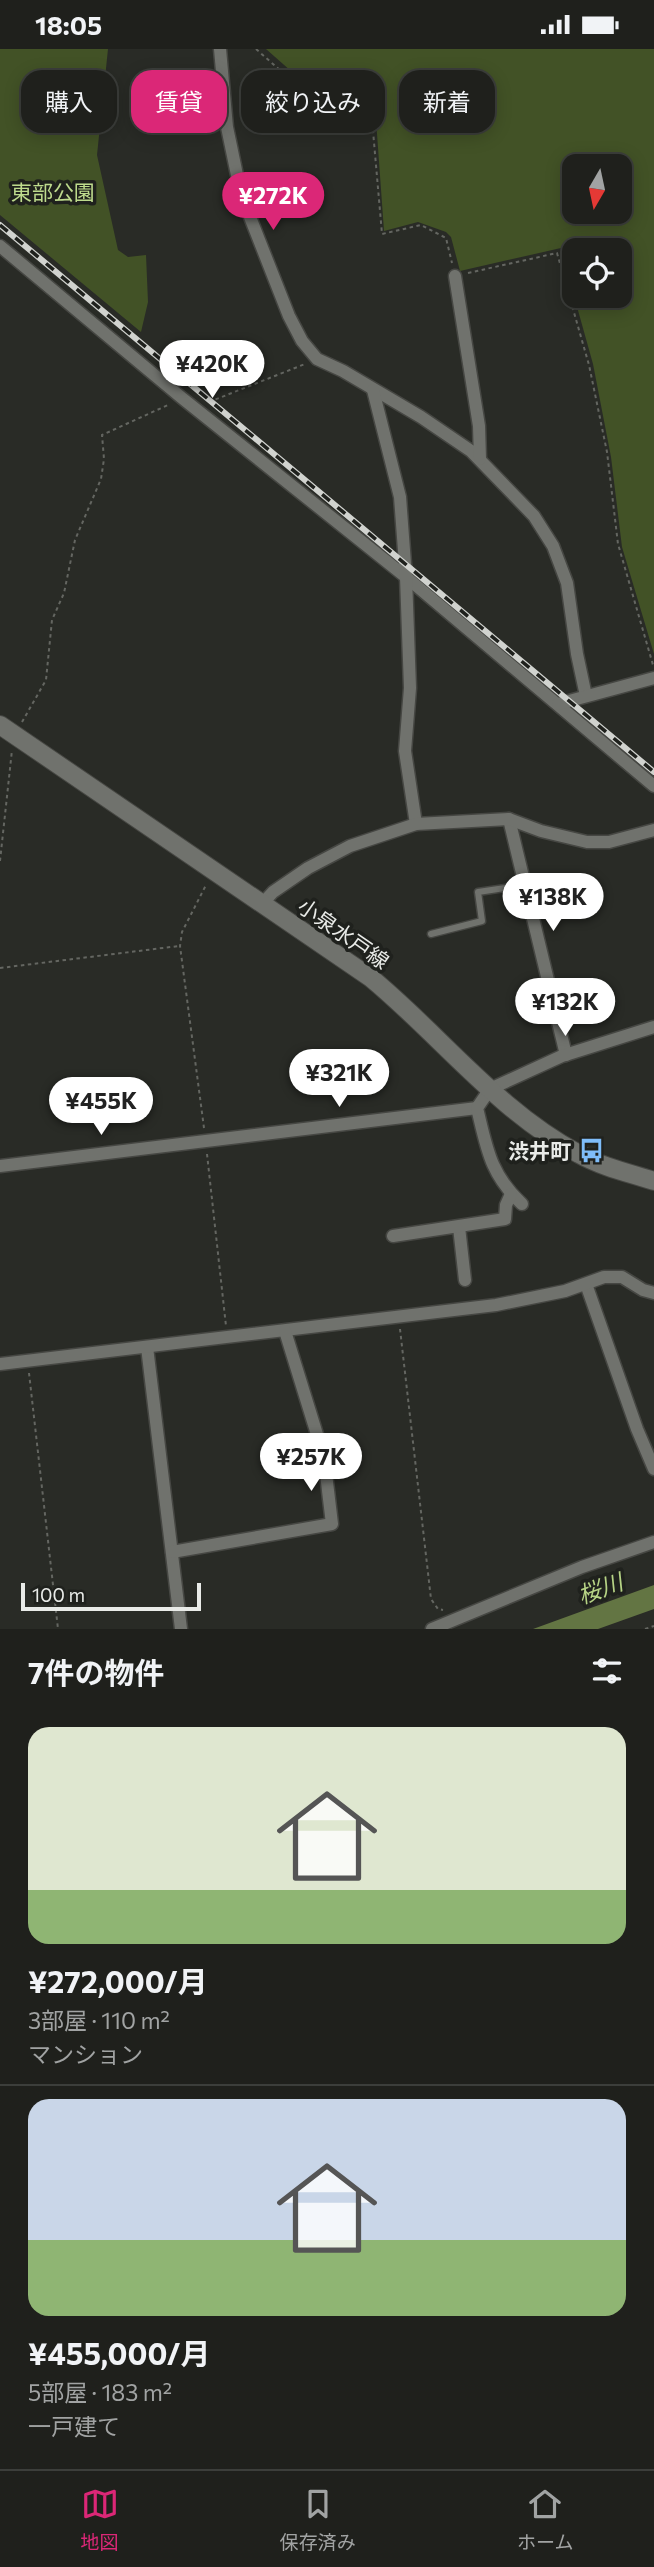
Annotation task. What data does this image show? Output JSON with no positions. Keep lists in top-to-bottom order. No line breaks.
{"streets":{"main road":["小泉水戸線"]},"water":["桜川"],"parks":["東部公園"],"places":{"bus stop":["渋井町"]},"scale_bar":"100 m","north":"bottom","page":{"status":"18:05","chip":["購入","賃貸","絞り込み","新着"],"price":["¥272K","¥420K","¥138K","¥132K","¥321K","¥455K","¥257K"],"scale":"100 m","heading":"7件の物件","list":[{"name":"¥272,000/月","note":"3部屋 · 110 m² · マンション"},{"name":"¥455,000/月","note":"5部屋 · 183 m² · 一戸建て"}],"tabs":["地図","保存済み","ホーム"]}}
